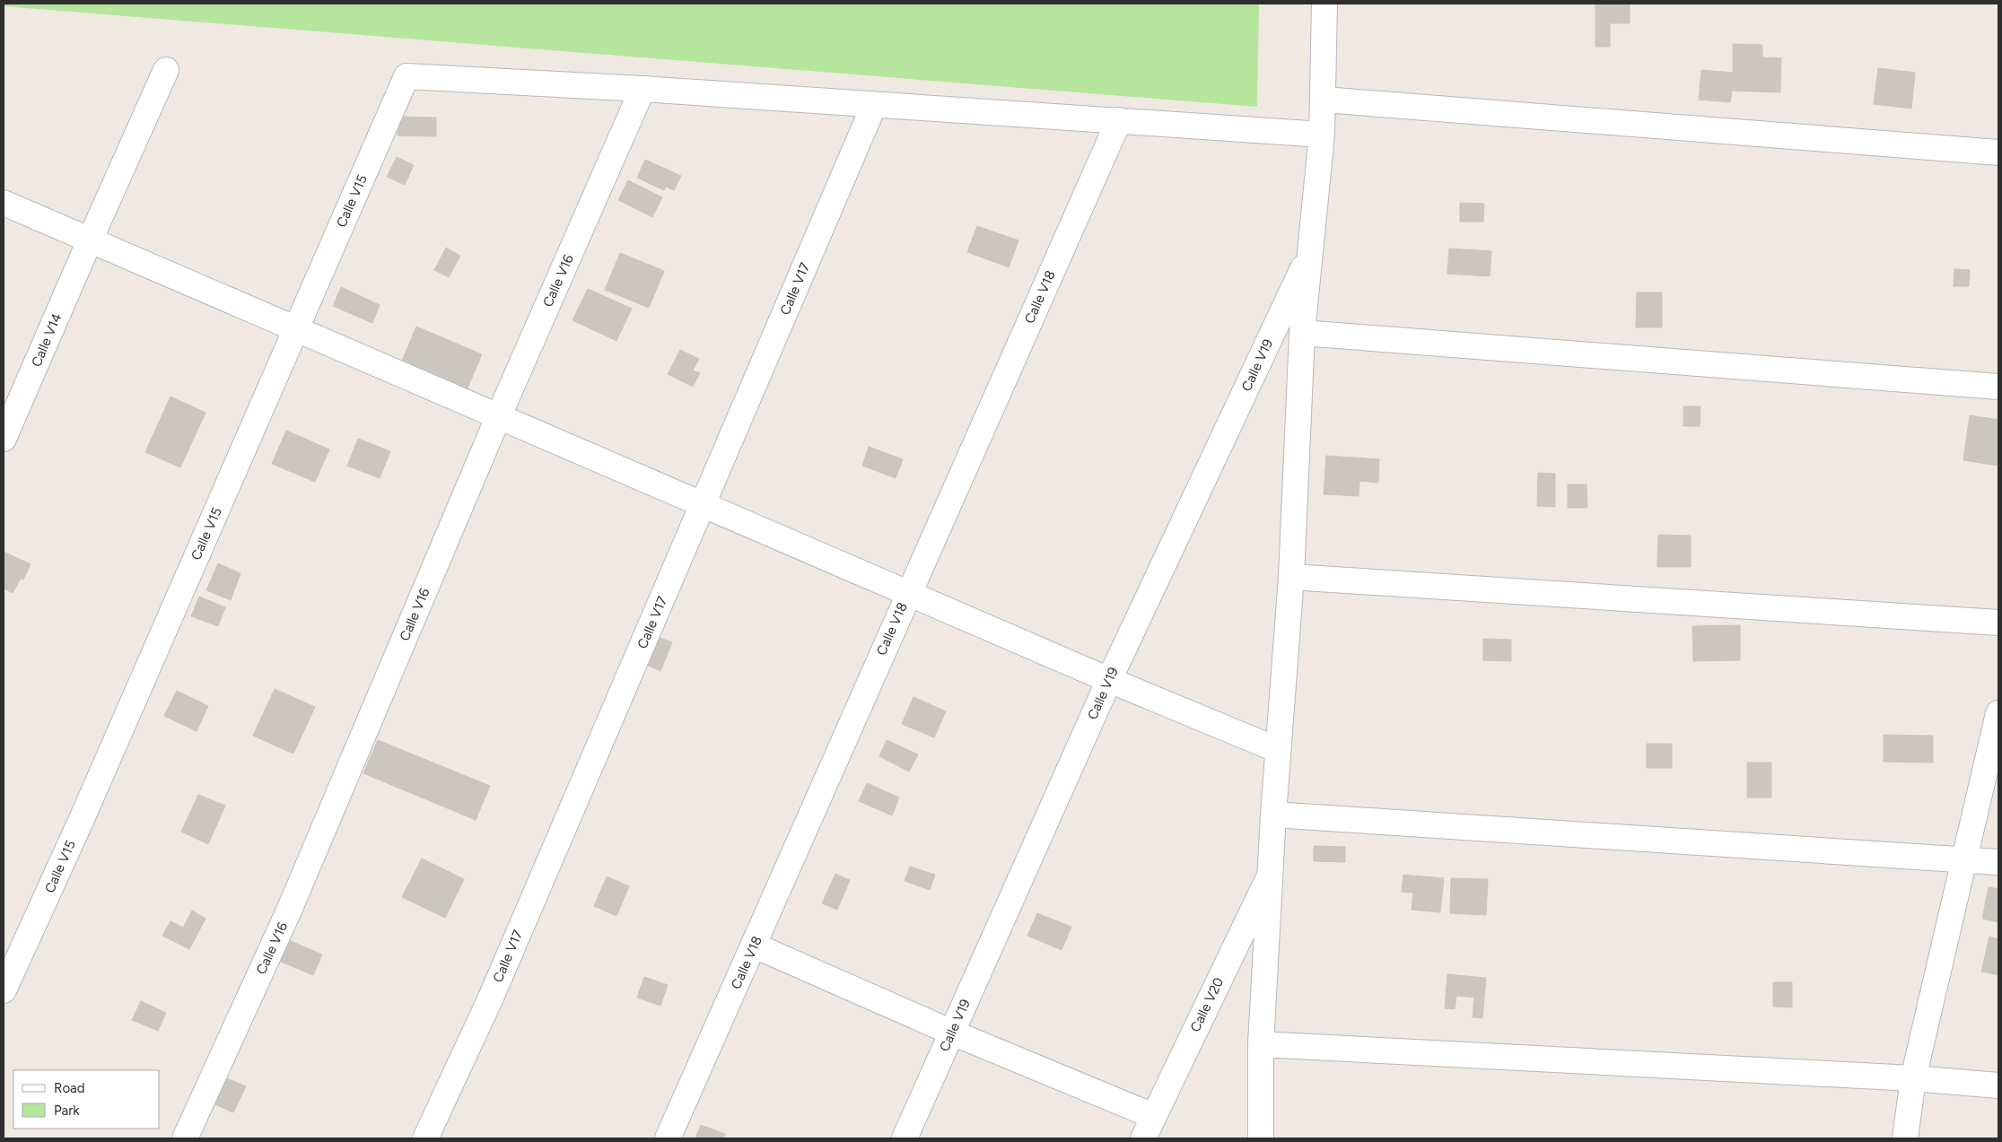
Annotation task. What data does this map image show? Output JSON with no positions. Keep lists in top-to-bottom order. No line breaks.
{"streets":{"street":["Calle V15","Calle V16","Calle V17","Calle V18","Calle V14","Calle V19","Calle V20"]},"crossings":[["Calle V15","Calle V16"]],"legend":["Road","Park"]}
